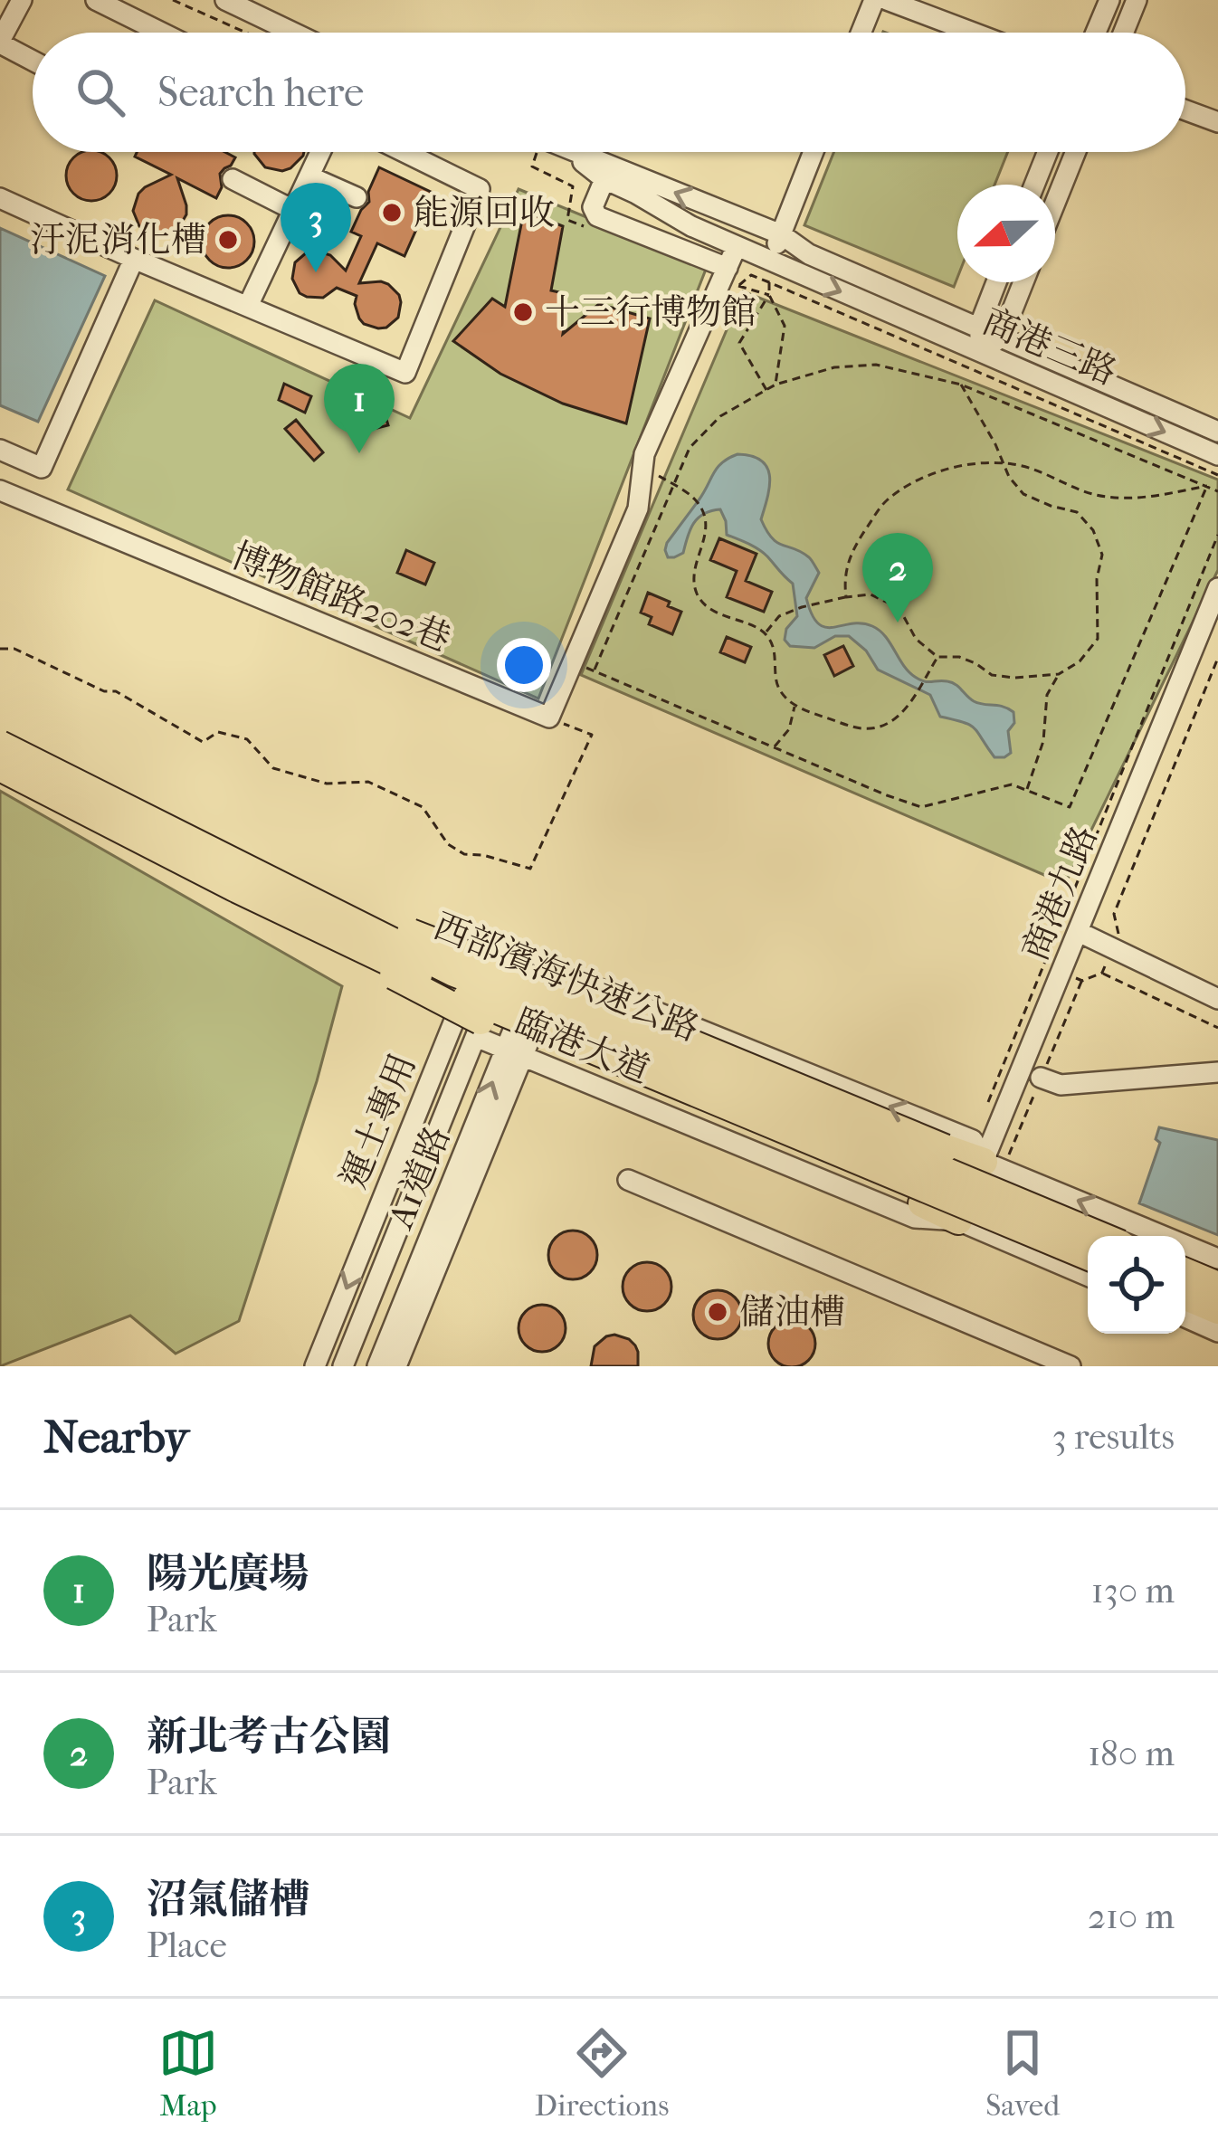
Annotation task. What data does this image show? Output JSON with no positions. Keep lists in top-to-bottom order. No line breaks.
{"streets":{"highway":["西部濱海快速公路"],"street":["商港三路","博物館路202巷","商港九路","臨港大道","運土專用","A1道路"]},"crossings":[["商港九路","臨港大道"],["臨港大道","運土專用"],["臨港大道","A1道路"]],"places":["能源回收","汙泥消化槽","十三行博物館","儲油槽"],"north":"left","page":{"search":"Search here","pins":["3","1","2"],"heading":["Nearby","3 results"],"list":[{"mark":"1","name":"陽光廣場","note":"Park","value":"130 m"},{"mark":"2","name":"新北考古公園","note":"Park","value":"180 m"},{"mark":"3","name":"沼氣儲槽","note":"Place","value":"210 m"}],"nav":["Map","Directions","Saved"]}}
